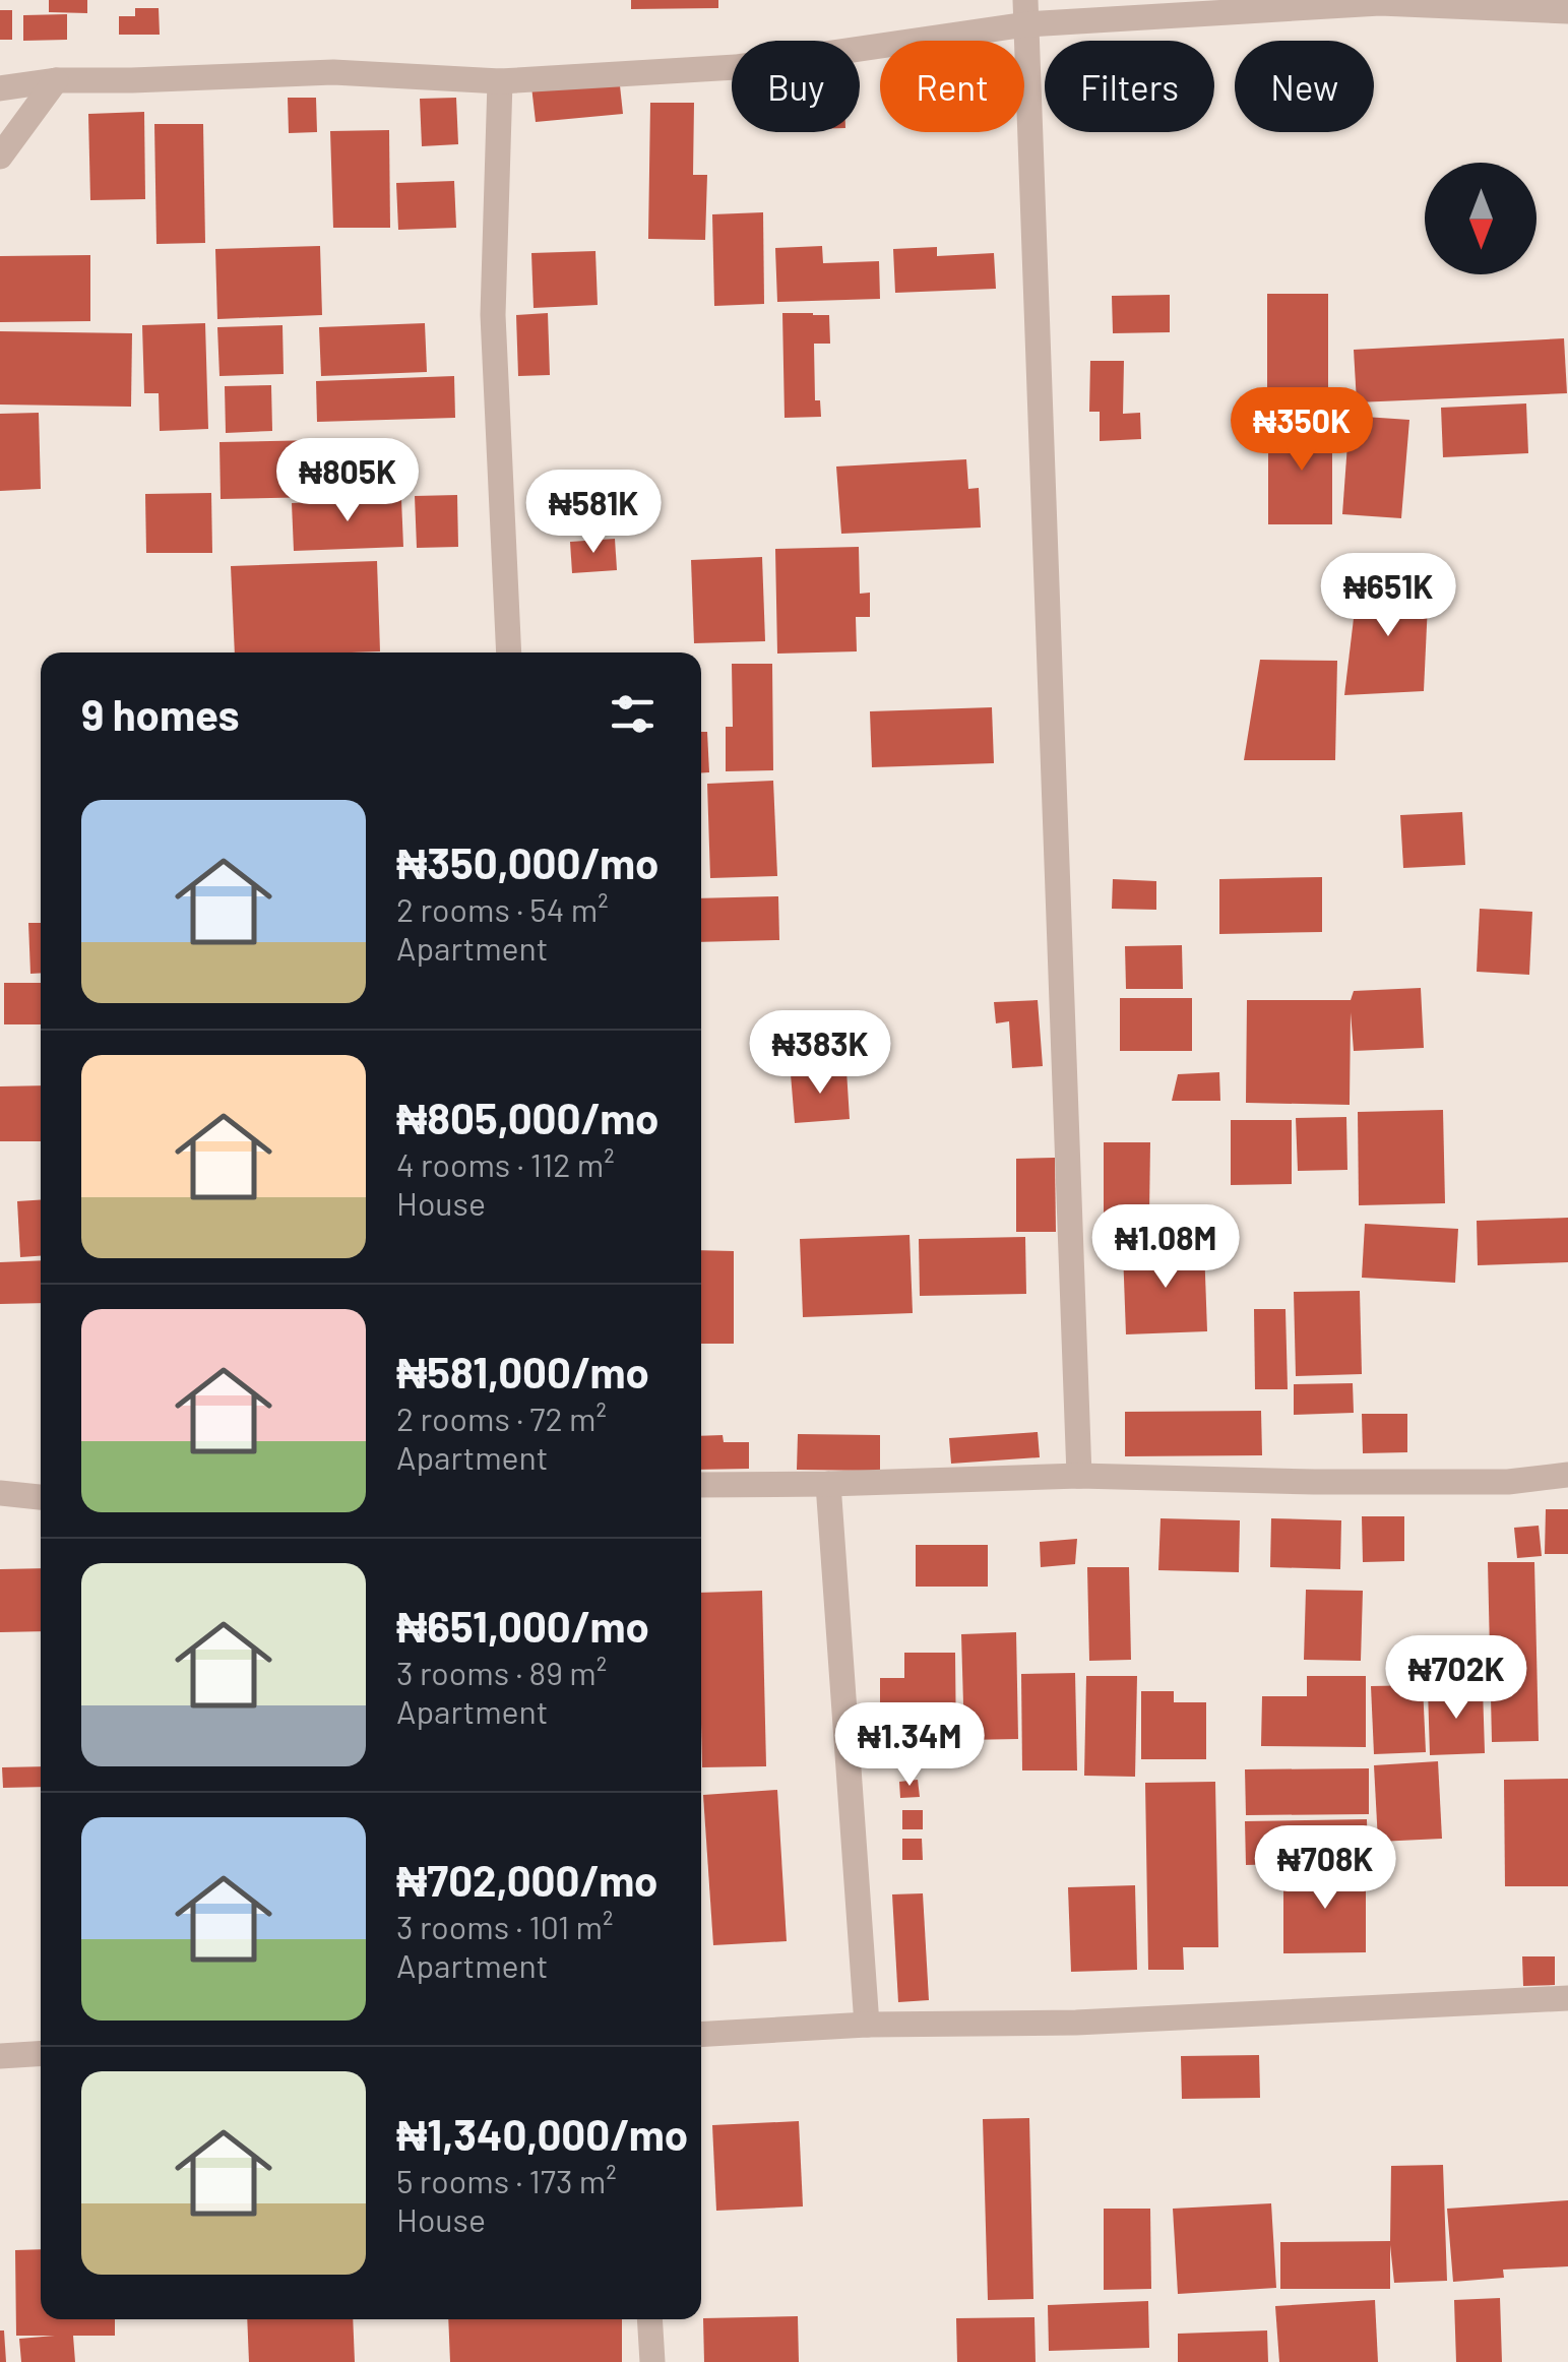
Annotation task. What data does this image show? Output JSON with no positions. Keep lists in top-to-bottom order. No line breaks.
{"north":"bottom","page":{"chip":["Buy","Rent","Filters","New"],"price":["₦350K","₦805K","₦581K","₦651K","₦383K","₦1.08M","₦702K","₦1.34M","₦708K"],"heading":"9 homes","list":[{"name":"₦350,000/mo","note":"2 rooms · 54 m² · Apartment"},{"name":"₦805,000/mo","note":"4 rooms · 112 m² · House"},{"name":"₦581,000/mo","note":"2 rooms · 72 m² · Apartment"},{"name":"₦651,000/mo","note":"3 rooms · 89 m² · Apartment"},{"name":"₦702,000/mo","note":"3 rooms · 101 m² · Apartment"},{"name":"₦1,340,000/mo","note":"5 rooms · 173 m² · House"}]}}
